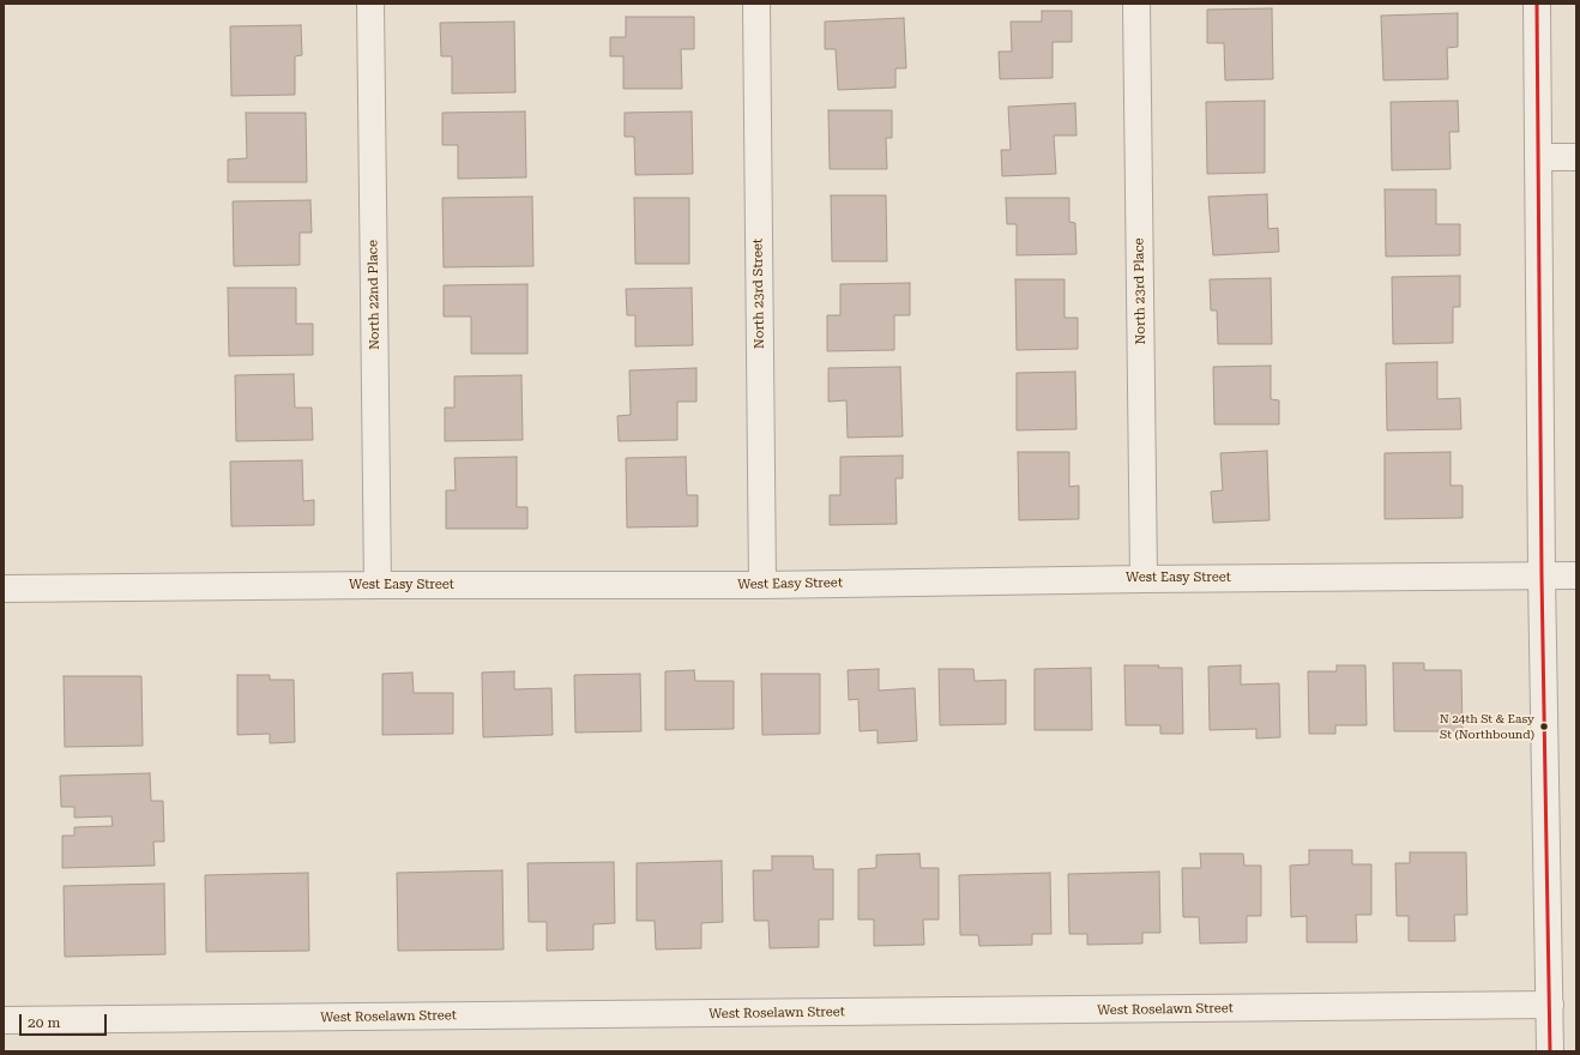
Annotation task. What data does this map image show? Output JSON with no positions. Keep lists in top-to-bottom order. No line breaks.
{"streets":{"street":["North 23rd Place","North 23rd Street","North 22nd Place","West Easy Street","West Roselawn Street"]},"crossings":[["North 23rd Place","West Easy Street"],["North 23rd Street","West Easy Street"],["North 22nd Place","West Easy Street"]],"places":["N 24th St & Easy St (Northbound)"],"scale_bar":"20 m"}
